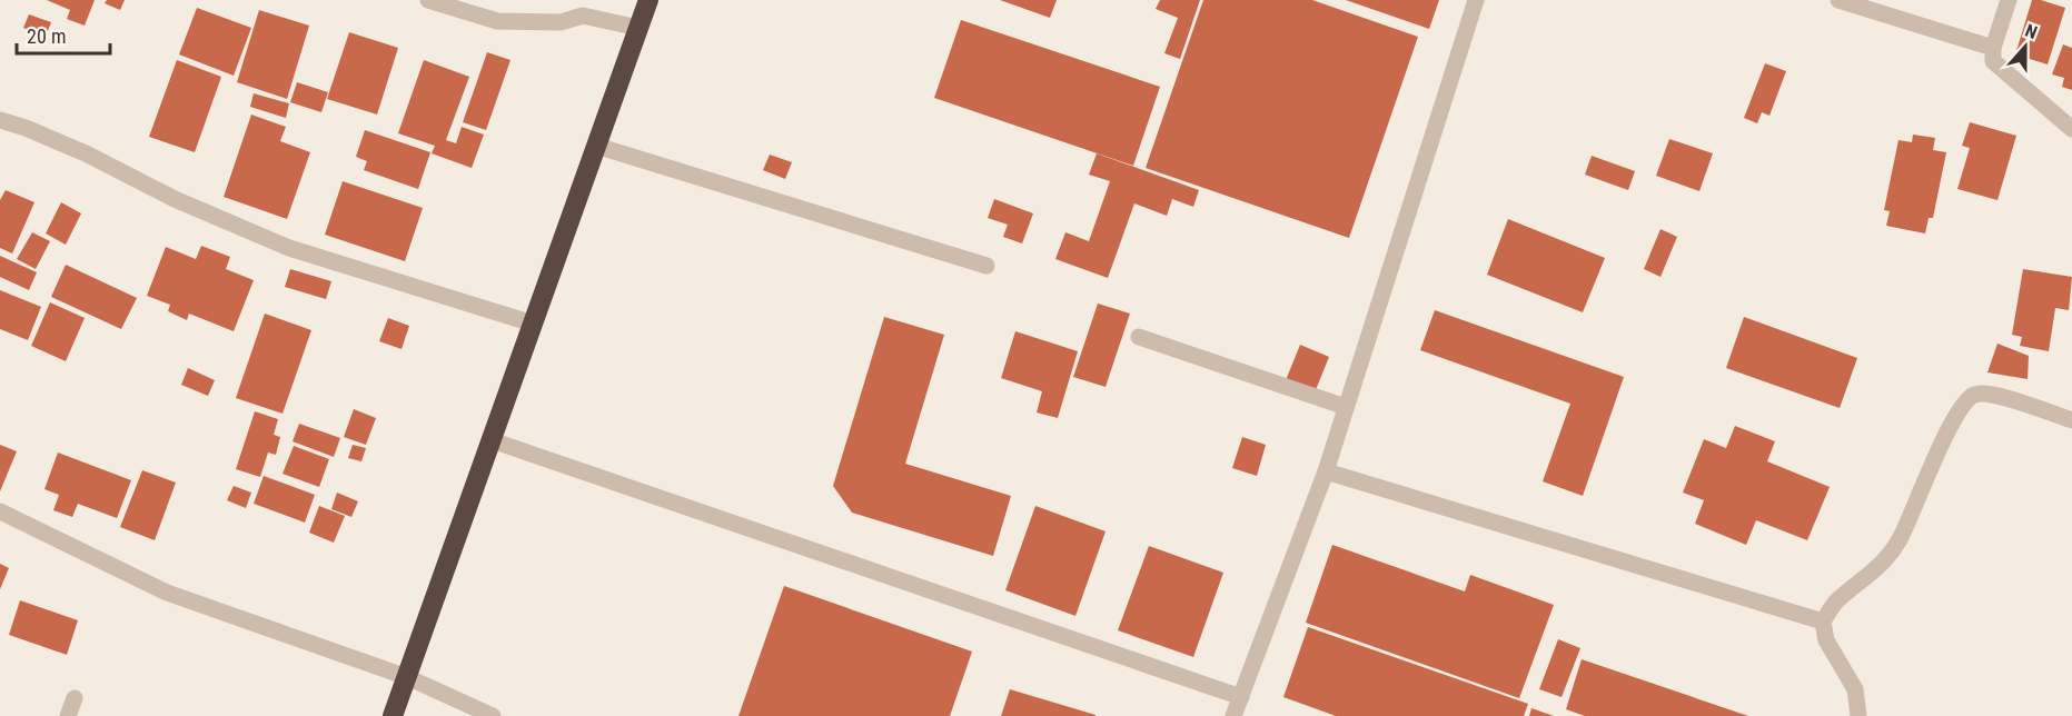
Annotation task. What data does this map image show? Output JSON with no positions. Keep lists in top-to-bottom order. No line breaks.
{"scale_bar":"20 m","north":"top"}
